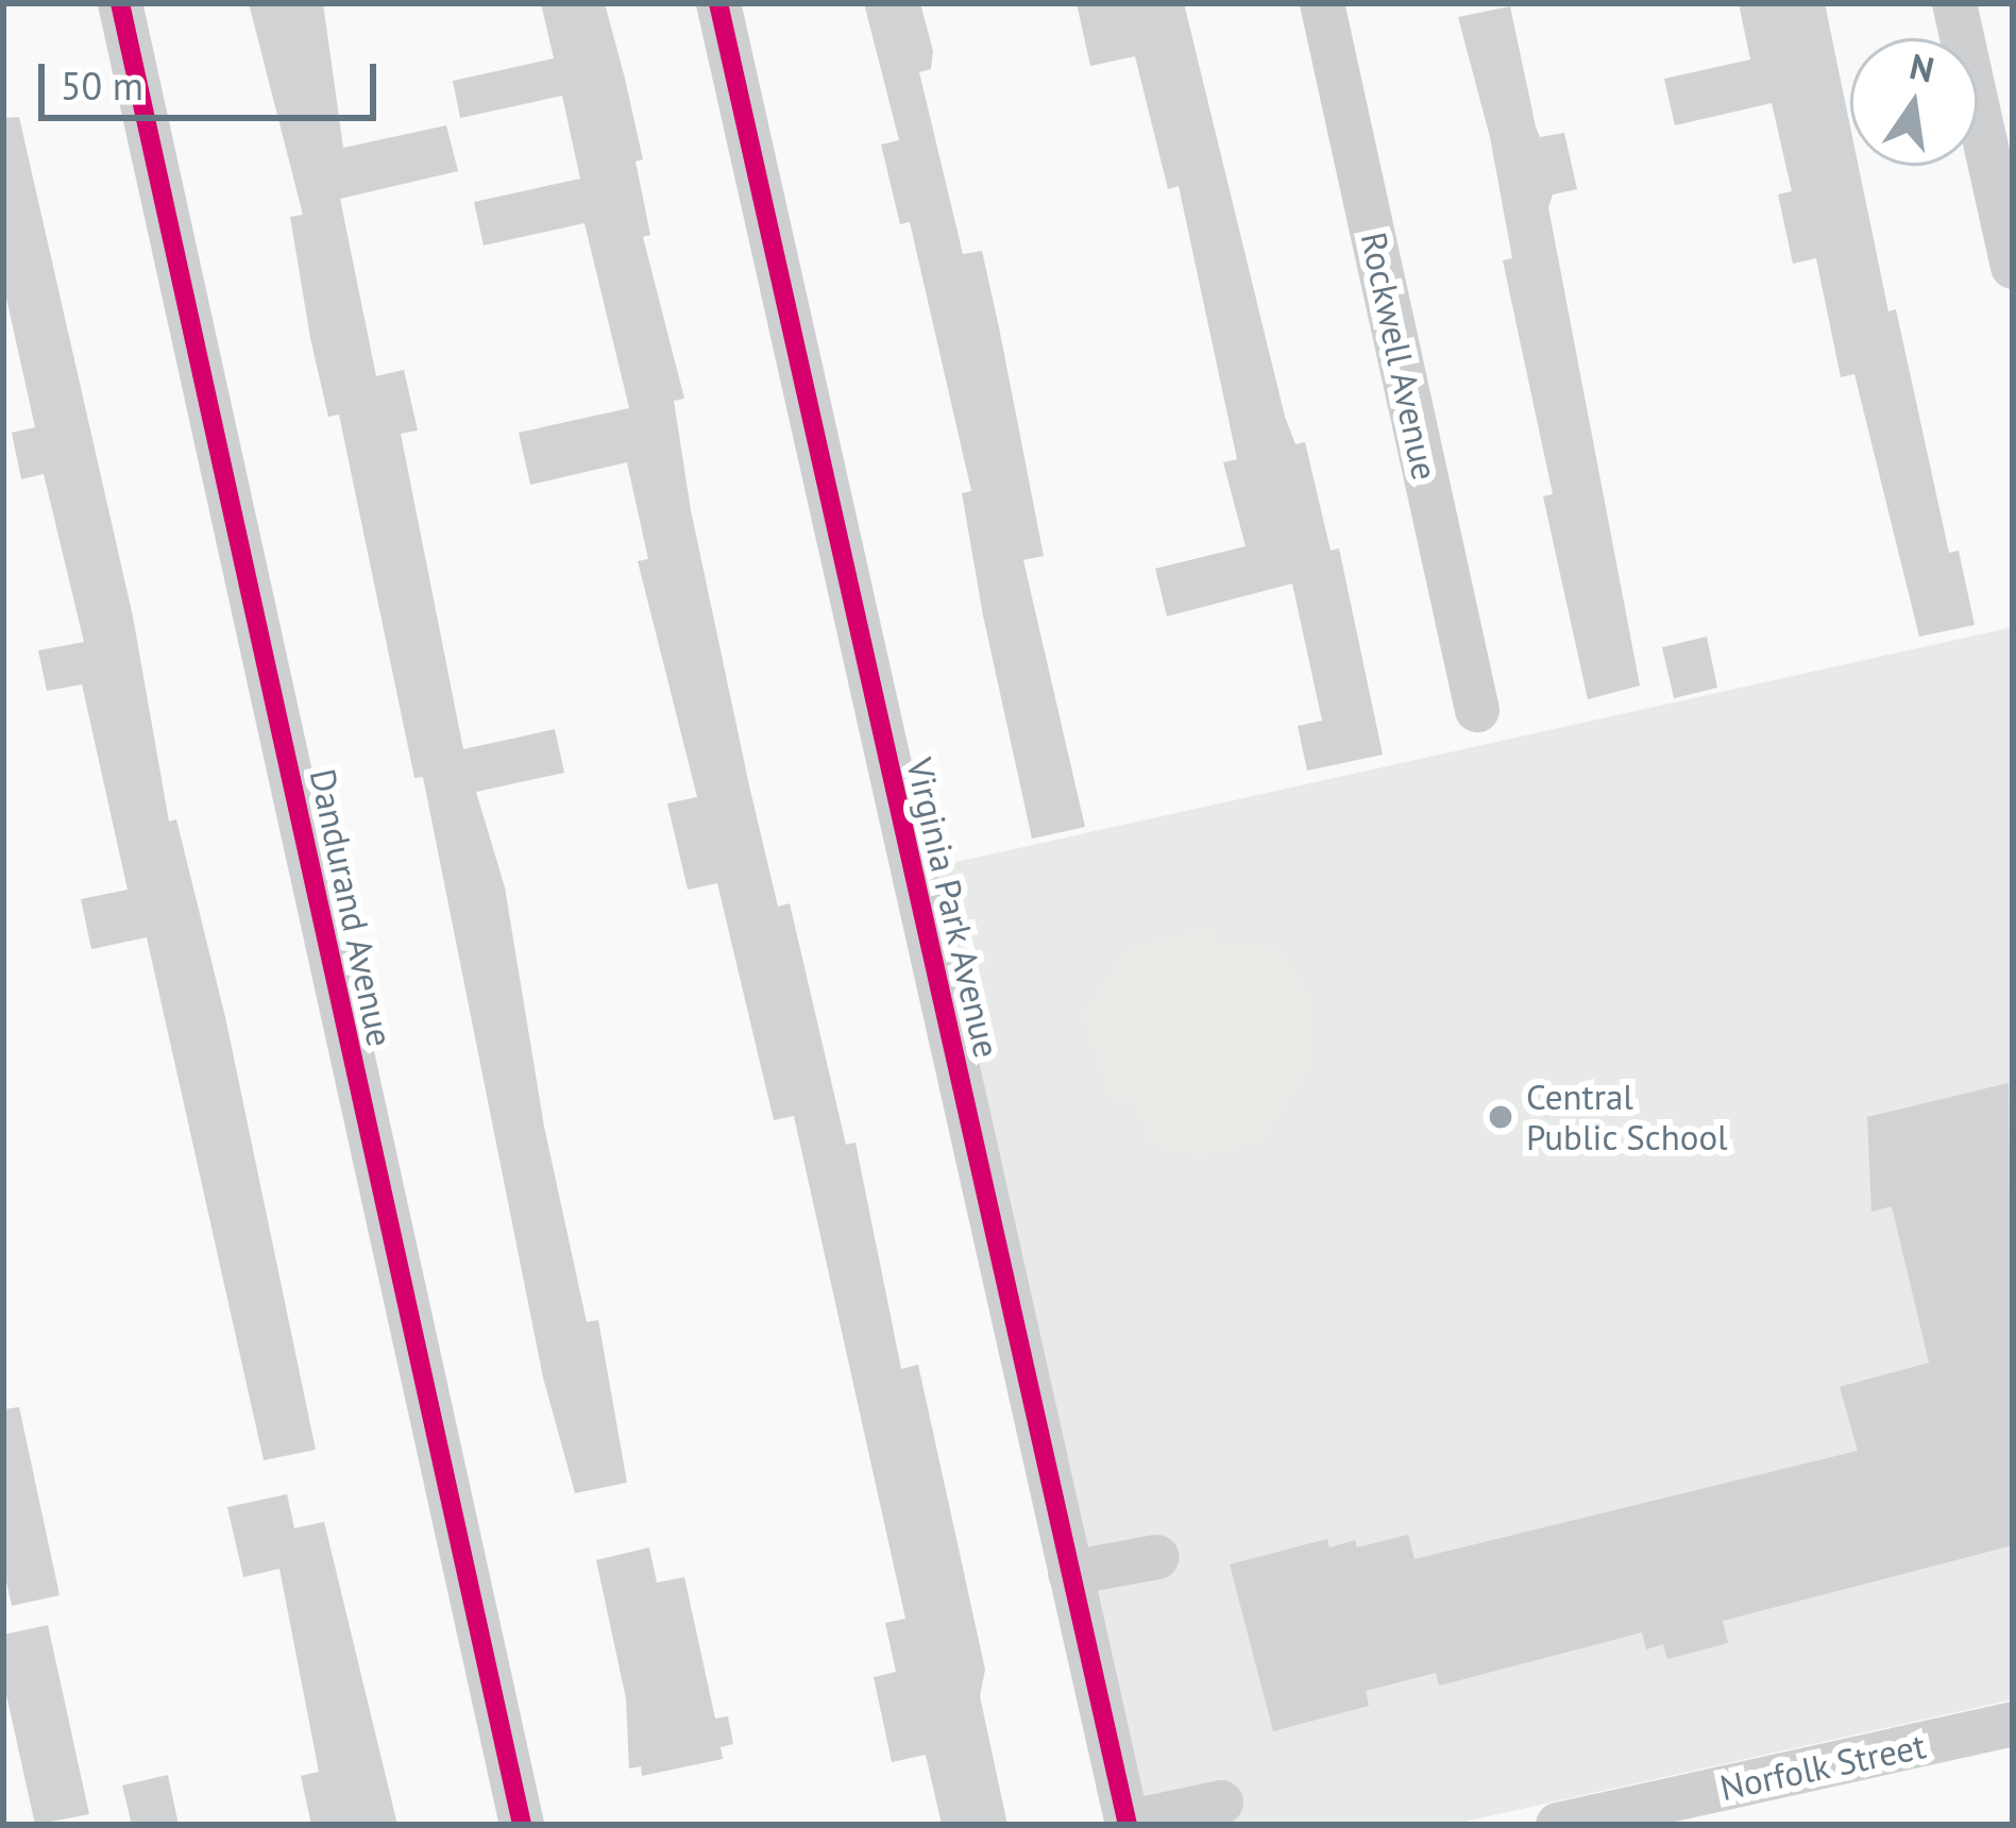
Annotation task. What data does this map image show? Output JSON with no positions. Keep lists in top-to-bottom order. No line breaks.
{"streets":{"street":["Rockwell Avenue","Dandurand Avenue","Virginia Park Avenue","Norfolk Street"]},"places":["Central Public School"],"scale_bar":"50 m","north":"top"}
